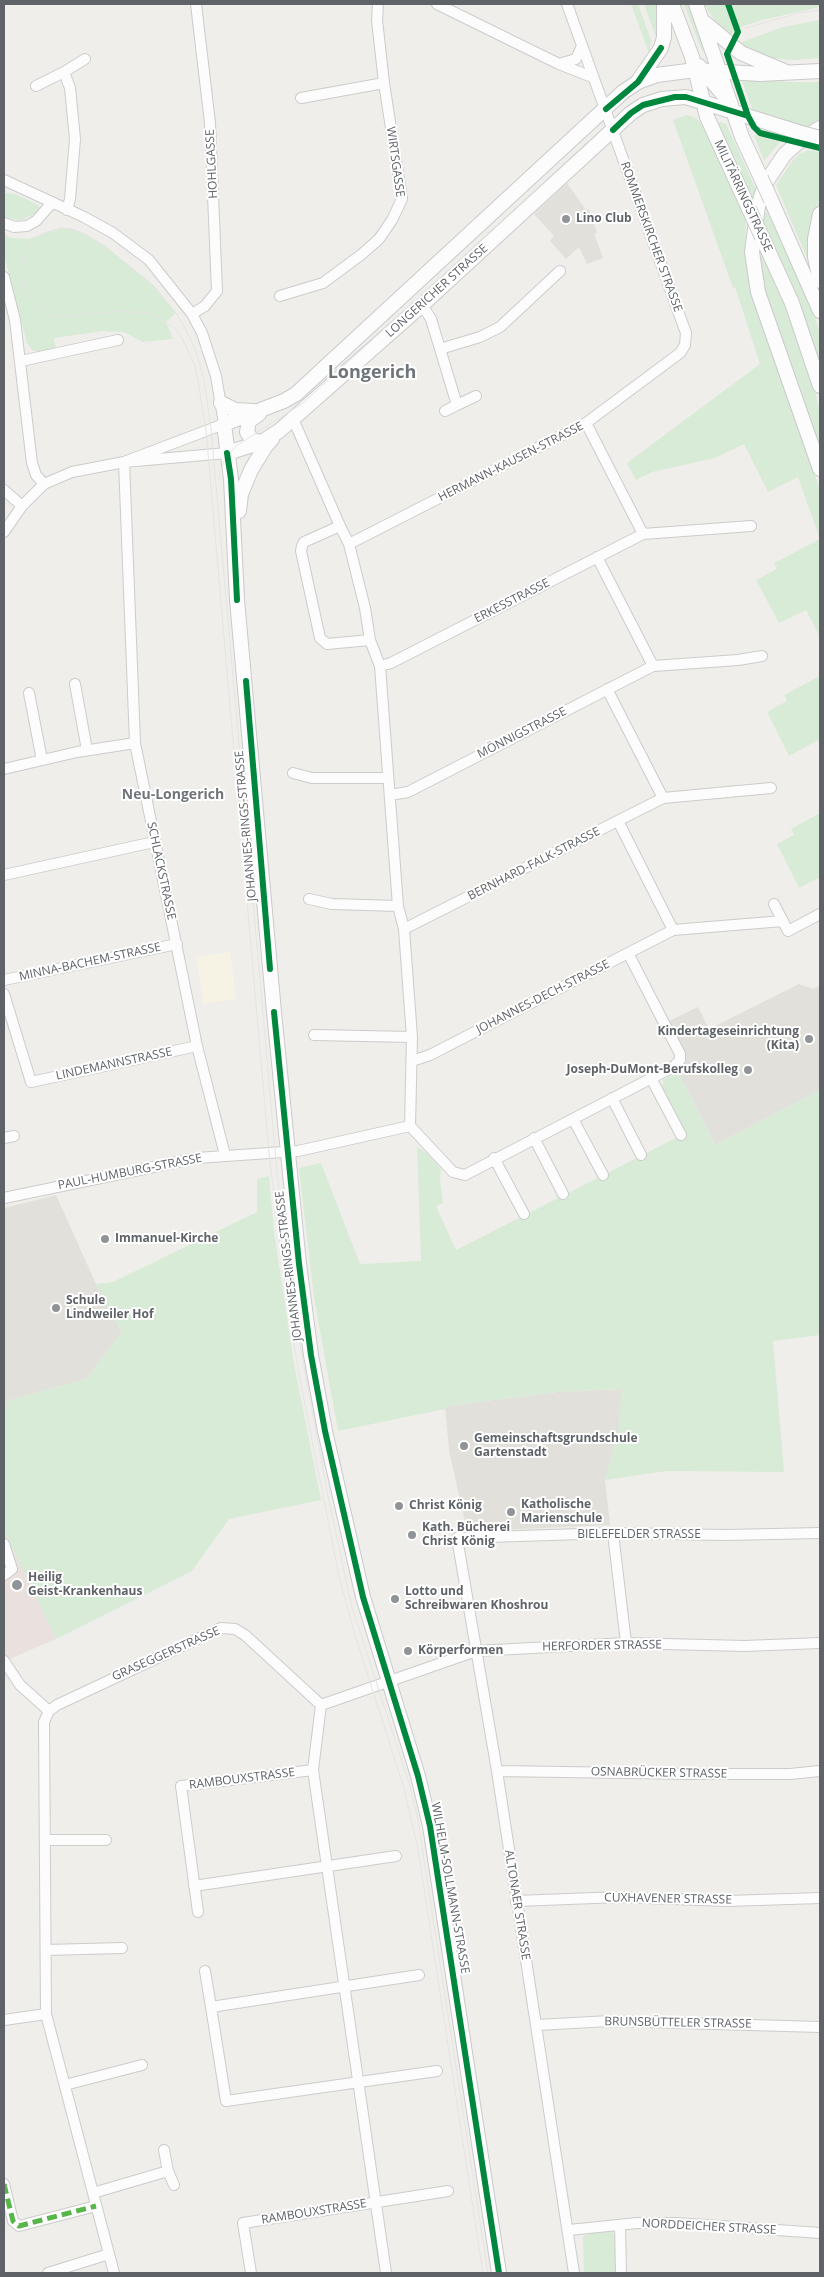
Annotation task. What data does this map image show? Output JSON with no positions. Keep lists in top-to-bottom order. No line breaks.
{"streets":{"street":["WIRTSGASSE","HOHLGASSE","MILITÄRRINGSTRASSE","ROMMERSKIRCHER STRASSE","LONGERICHER STRASSE","HERMANN-KAUSEN-STRASSE","ERKESSTRASSE","MÖNNIGSTRASSE","JOHANNES-RINGS-STRASSE","BERNHARD-FALK-STRASSE","SCHLACKSTRASSE","MINNA-BACHEM-STRASSE","JOHANNES-DECH-STRASSE","LINDEMANNSTRASSE","PAUL-HUMBURG-STRASSE","BIELEFELDER STRASSE","HERFORDER STRASSE","GRASEGGERSTRASSE","OSNABRÜCKER STRASSE","RAMBOUXSTRASSE","WILHELM-SOLLMANN-STRASSE","CUXHAVENER STRASSE","ALTONAER STRASSE","BRUNSBÜTTELER STRASSE","NORDDEICHER STRASSE"]},"crossings":[["MILITÄRRINGSTRASSE","LONGERICHER STRASSE"],["ROMMERSKIRCHER STRASSE","LONGERICHER STRASSE"],["ROMMERSKIRCHER STRASSE","HERMANN-KAUSEN-STRASSE"],["LONGERICHER STRASSE","JOHANNES-RINGS-STRASSE"],["LONGERICHER STRASSE","SCHLACKSTRASSE"],["JOHANNES-RINGS-STRASSE","PAUL-HUMBURG-STRASSE"],["JOHANNES-RINGS-STRASSE","WILHELM-SOLLMANN-STRASSE"],["SCHLACKSTRASSE","MINNA-BACHEM-STRASSE"],["SCHLACKSTRASSE","LINDEMANNSTRASSE"],["SCHLACKSTRASSE","PAUL-HUMBURG-STRASSE"],["BIELEFELDER STRASSE","ALTONAER STRASSE"],["HERFORDER STRASSE","WILHELM-SOLLMANN-STRASSE"],["HERFORDER STRASSE","ALTONAER STRASSE"],["GRASEGGERSTRASSE","RAMBOUXSTRASSE"],["OSNABRÜCKER STRASSE","ALTONAER STRASSE"],["CUXHAVENER STRASSE","ALTONAER STRASSE"],["ALTONAER STRASSE","BRUNSBÜTTELER STRASSE"],["ALTONAER STRASSE","NORDDEICHER STRASSE"]],"districts":["Longerich","Neu-Longerich"],"places":["Lino Club","Kindertageseinrichtung (Kita)","Joseph-DuMont-Berufskolleg","Immanuel-Kirche","Schule Lindweiler Hof","Gemeinschaftsgrundschule Gartenstadt","Christ König","Katholische Marienschule","Kath. Bücherei Christ König","Heilig Geist-Krankenhaus","Lotto und Schreibwaren Khoshrou","Körperformen"]}
